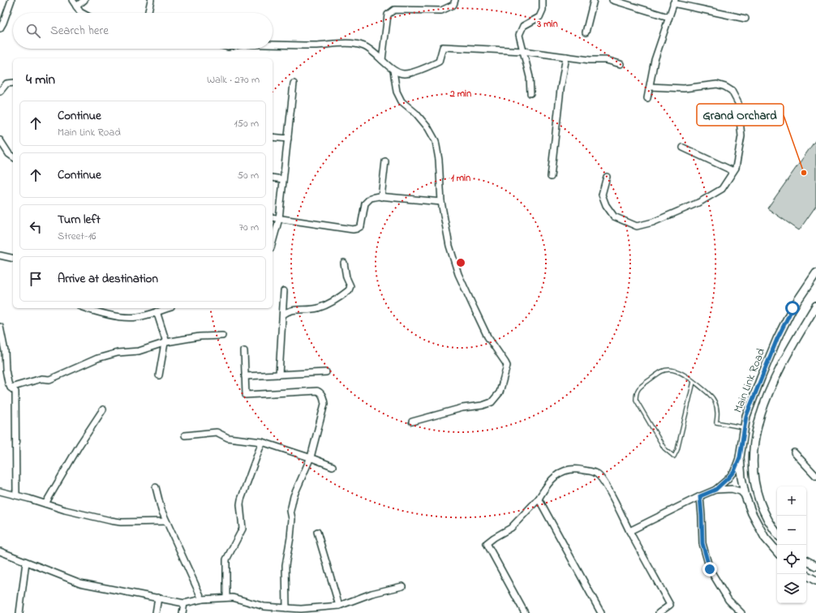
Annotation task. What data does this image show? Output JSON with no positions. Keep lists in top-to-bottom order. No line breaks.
{"streets":{"street":["Main Link Road"]},"places":["Grand Orchard"],"page":{"search":"Search here","heading":["4 min","Walk · 270 m"],"list":[["Continue","Main Link Road","150 m"],["Continue","50 m"],["Turn left","Street-16","70 m"],"Arrive at destination"],"map_buttons":["+","−"]},"rings":["3 min","2 min","1 min"]}
